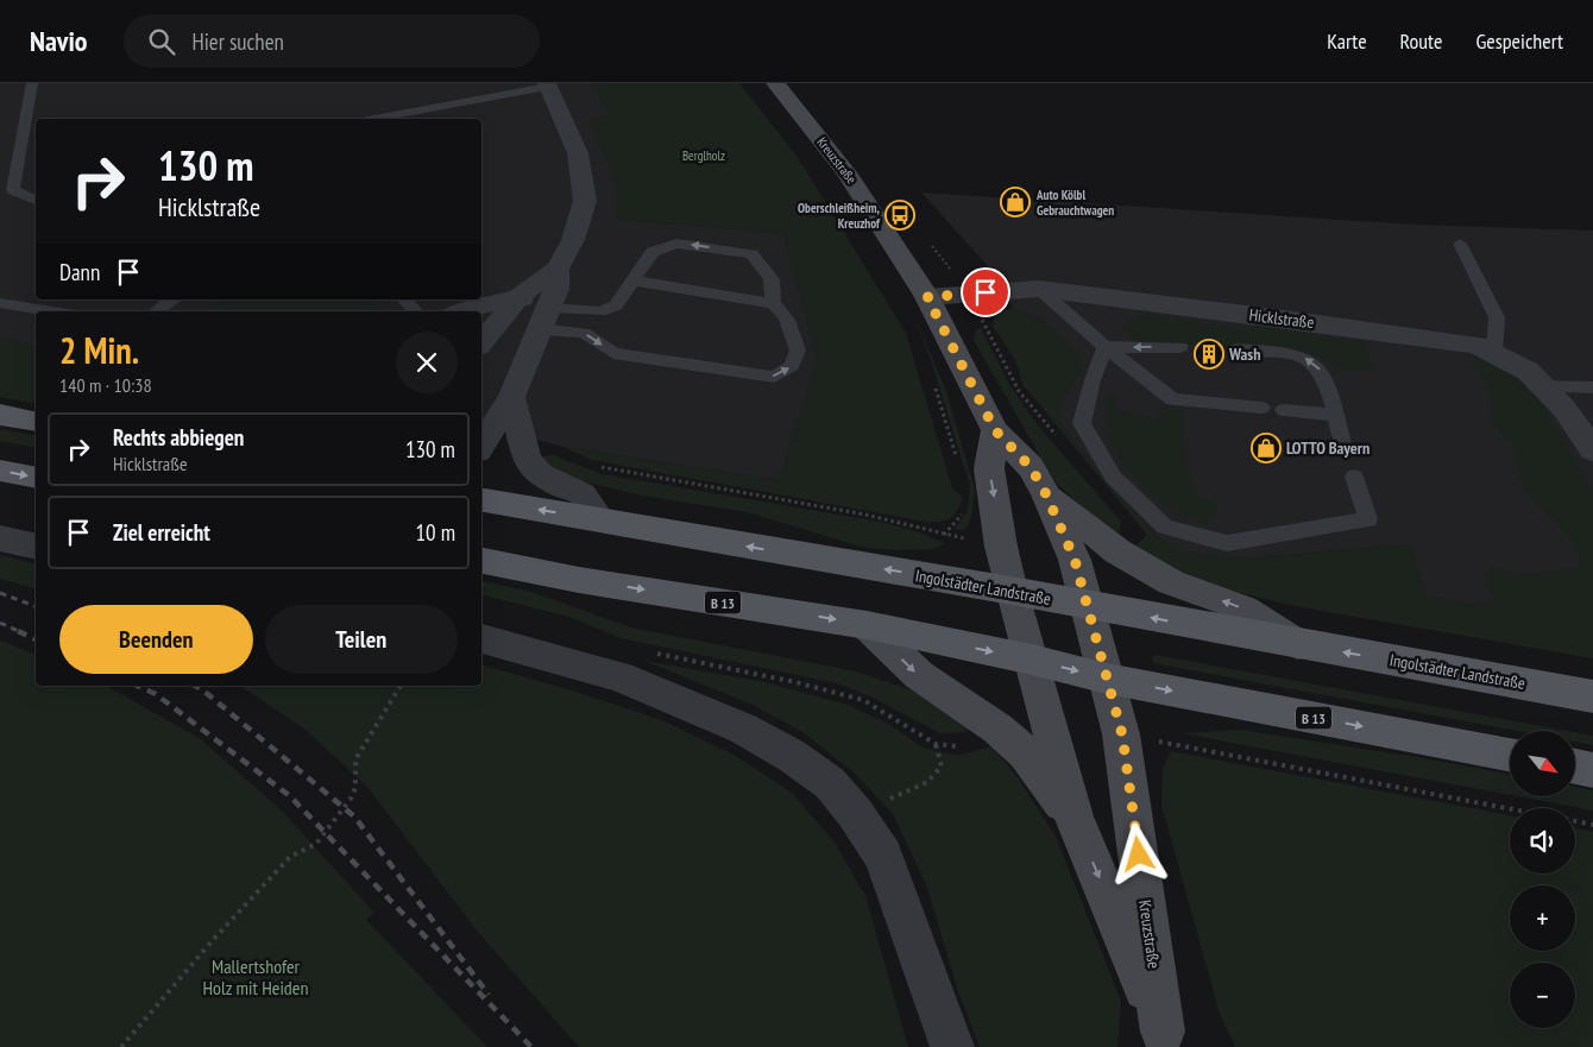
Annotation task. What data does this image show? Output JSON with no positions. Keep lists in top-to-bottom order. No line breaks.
{"streets":{"main road":["Kreuzstraße","Ingolstädter Landstraße","B 13"],"street":["Hicklstraße"]},"crossings":[["Kreuzstraße","Hicklstraße"],["Kreuzstraße","Ingolstädter Landstraße"],["Kreuzstraße","B 13"]],"parks":["Berglholz","Mallertshofer Holz mit Heiden"],"places":{"shop":["Auto Kölbl Gebrauchtwagen","LOTTO Bayern"],"bus stop":["Oberschleißheim, Kreuzhof"],"building":["Wash"]},"north":"bottom right","page":{"header":"Navio","search":"Hier suchen","nav":["Karte","Route","Gespeichert"],"turn":["130 m","Hicklstraße"],"then":"Dann","heading":["2 Min.","140 m · 10:38"],"list":[{"name":"Rechts abbiegen","note":"Hicklstraße","value":"130 m"},{"name":"Ziel erreicht","value":"10 m"}],"buttons":["Beenden","Teilen"],"map_buttons":["+","−"]}}
